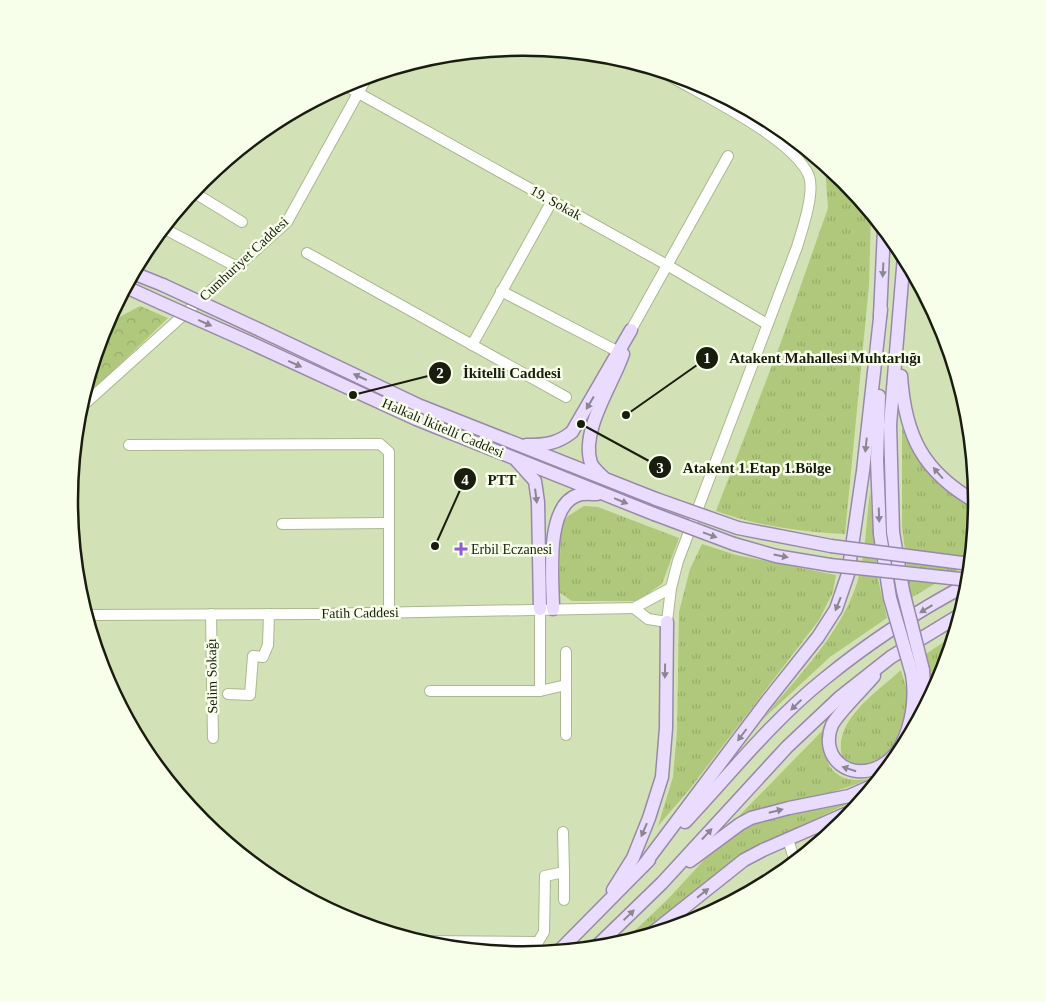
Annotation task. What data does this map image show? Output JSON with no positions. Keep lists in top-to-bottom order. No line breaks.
{"streets":{"main road":["Halkalı İkitelli Caddesi"],"street":["19. Sokak","Cumhuriyet Caddesi","Fatih Caddesi","Selim Sokağı"]},"crossings":[["19. Sokak","Cumhuriyet Caddesi"],["Fatih Caddesi","Selim Sokağı"]],"places":{"other":["İkitelli Caddesi","Atakent Mahallesi Muhtarlığı","Atakent 1.Etap 1.Bölge","PTT"],"health":["Erbil Eczanesi"]}}
